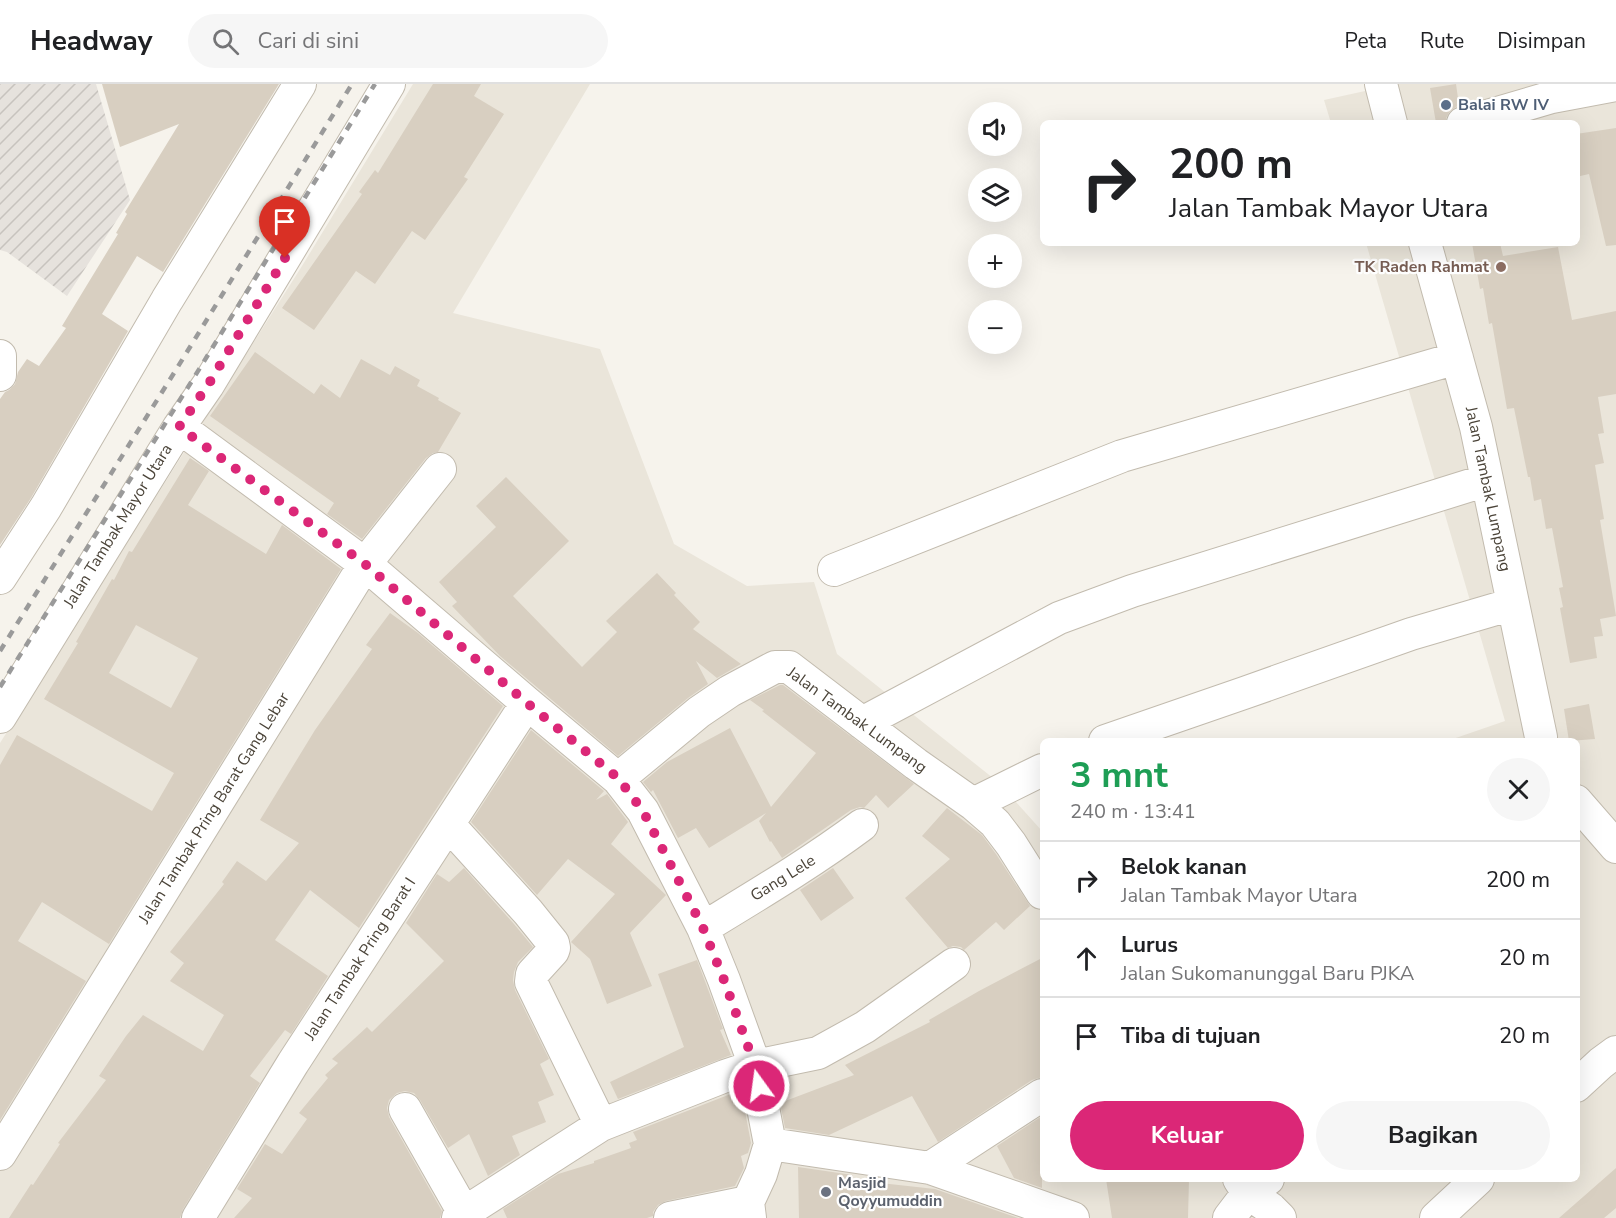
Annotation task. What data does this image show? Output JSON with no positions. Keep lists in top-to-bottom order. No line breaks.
{"streets":{"street":["Jalan Tambak Lumpang","Jalan Tambak Mayor Utara","Jalan Tambak Pring Barat Gang Lebar","Gang Lele","Jalan Tambak Pring Barat I"]},"places":["Balai RW IV","TK Raden Rahmat","Masjid Qoyyumuddin"],"page":{"header":"Headway","search":"Cari di sini","nav":["Peta","Rute","Disimpan"],"map_buttons":["+","−"],"turn":["200 m","Jalan Tambak Mayor Utara"],"heading":["3 mnt","240 m · 13:41"],"list":[{"name":"Belok kanan","note":"Jalan Tambak Mayor Utara","value":"200 m"},{"name":"Lurus","note":"Jalan Sukomanunggal Baru PJKA","value":"20 m"},{"name":"Tiba di tujuan","value":"20 m"}],"buttons":["Keluar","Bagikan"]}}
